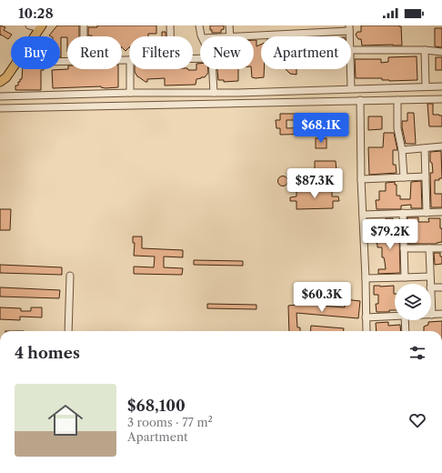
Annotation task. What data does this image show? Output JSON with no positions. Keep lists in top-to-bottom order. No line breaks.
{"page":{"status":"10:28","chip":["Buy","Rent","Filters","New","Apartment"],"price":["$68.1K","$87.3K","$79.2K","$60.3K"],"heading":"4 homes","list":[{"name":"$68,100","note":"3 rooms · 77 m² · Apartment"}]}}
